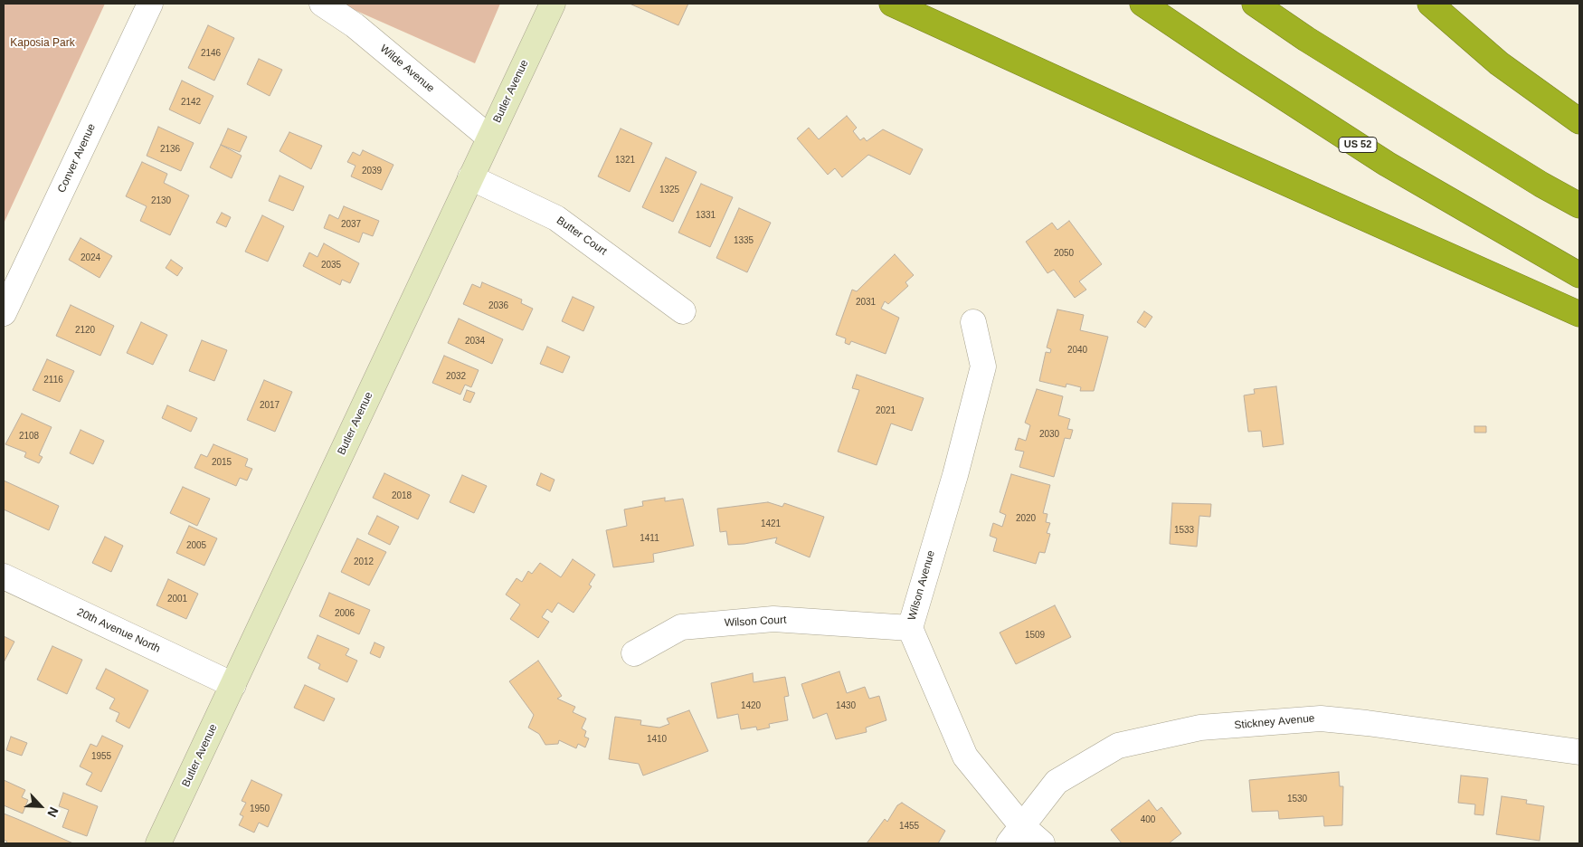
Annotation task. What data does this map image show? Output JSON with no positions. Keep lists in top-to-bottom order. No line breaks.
{"streets":{"highway":["US 52"],"street":["Wilde Avenue","Butler Avenue","Conver Avenue","Butter Court","Wilson Avenue","Wilson Court","20th Avenue North","Stickney Avenue"]},"crossings":[["Wilde Avenue","Butler Avenue"],["Butler Avenue","Butter Court"],["Butler Avenue","20th Avenue North"],["Wilson Avenue","Wilson Court"],["Wilson Avenue","Stickney Avenue"]],"parks":["Kaposia Park"],"house_numbers":["2146","2142","2136","1321","2039","1325","2130","1331","2037","1335","2050","2024","2035","2031","2036","2120","2034","2040","2032","2116","2017","2021","2030","2108","2015","2018","2020","1421","1533","1411","2005","2012","2001","2006","1509","1420","1430","1410","1955","1530","1950","400","1455"],"north":"bottom right"}
